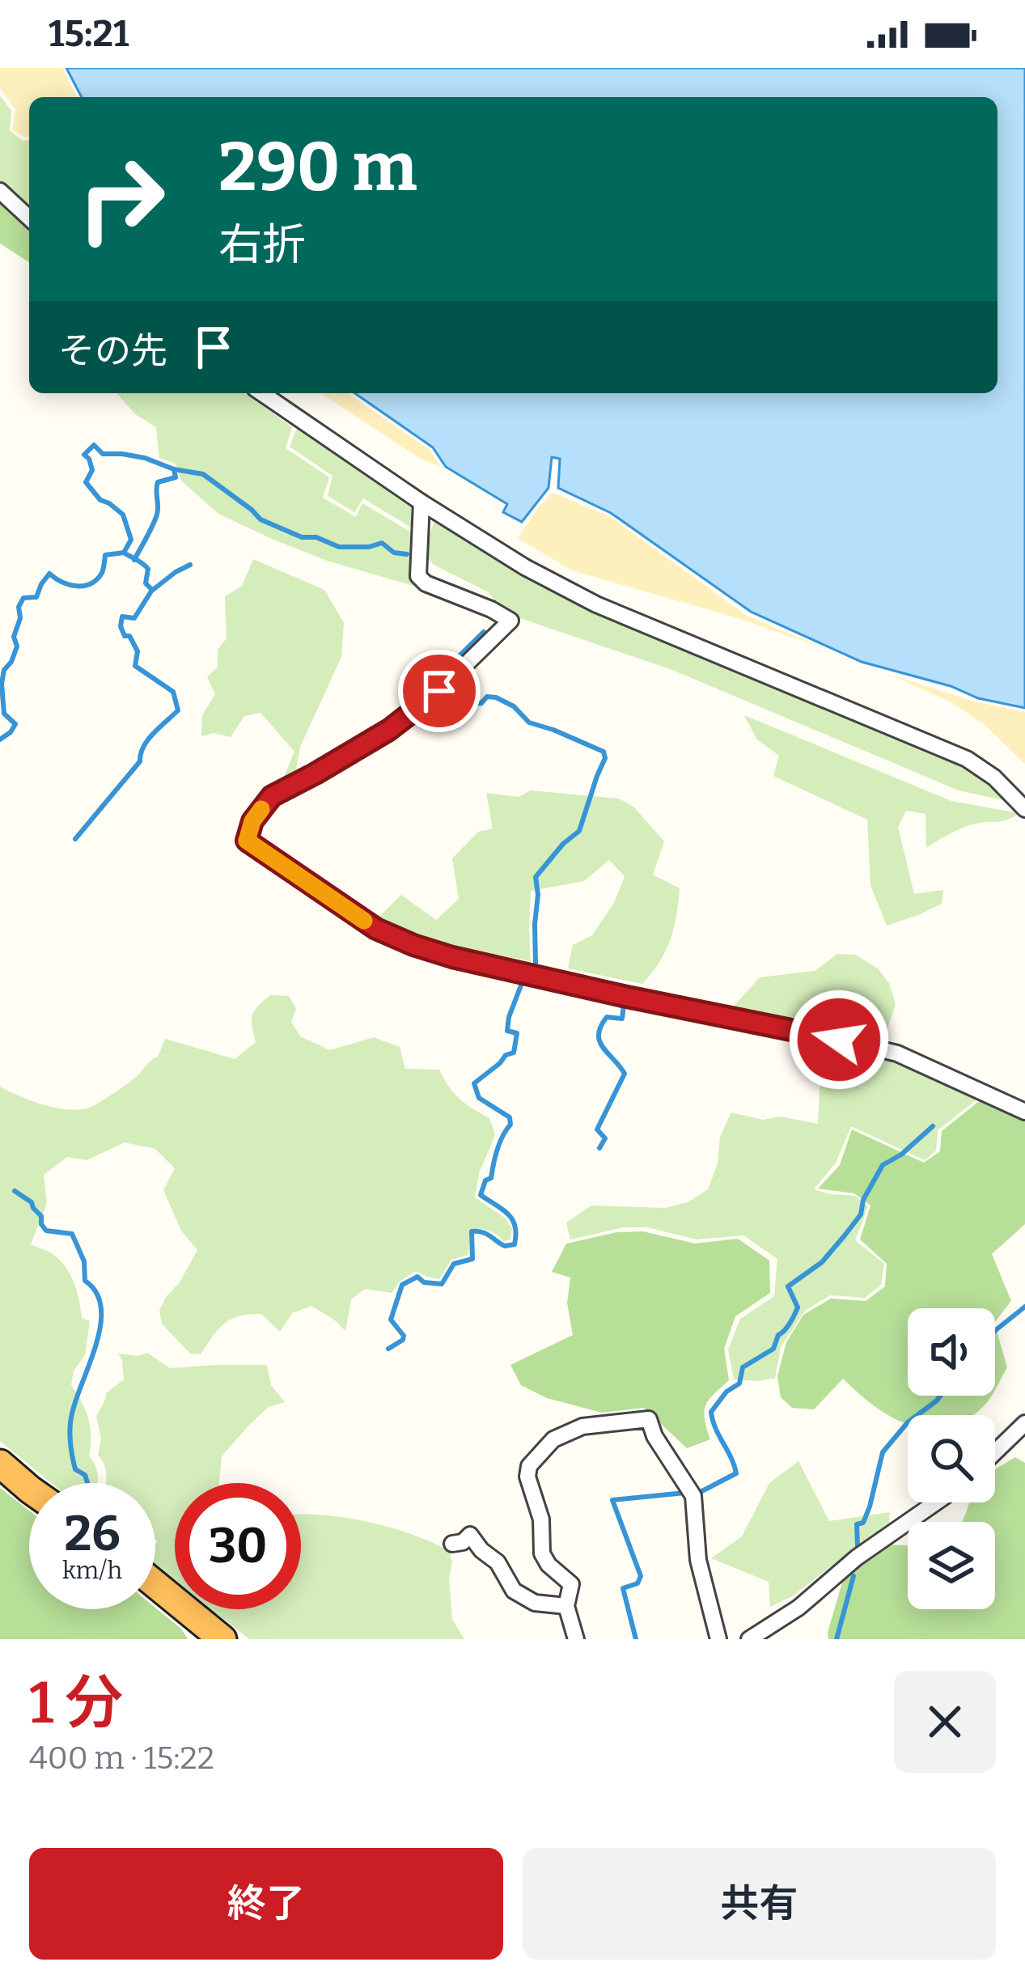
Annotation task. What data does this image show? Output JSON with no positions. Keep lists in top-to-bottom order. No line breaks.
{"page":{"status":"15:21","turn":["290 m","右折"],"then":"その先","speed":"26 km/h","limit":"30","heading":["1 分","400 m · 15:22"],"buttons":["終了","共有"]}}
